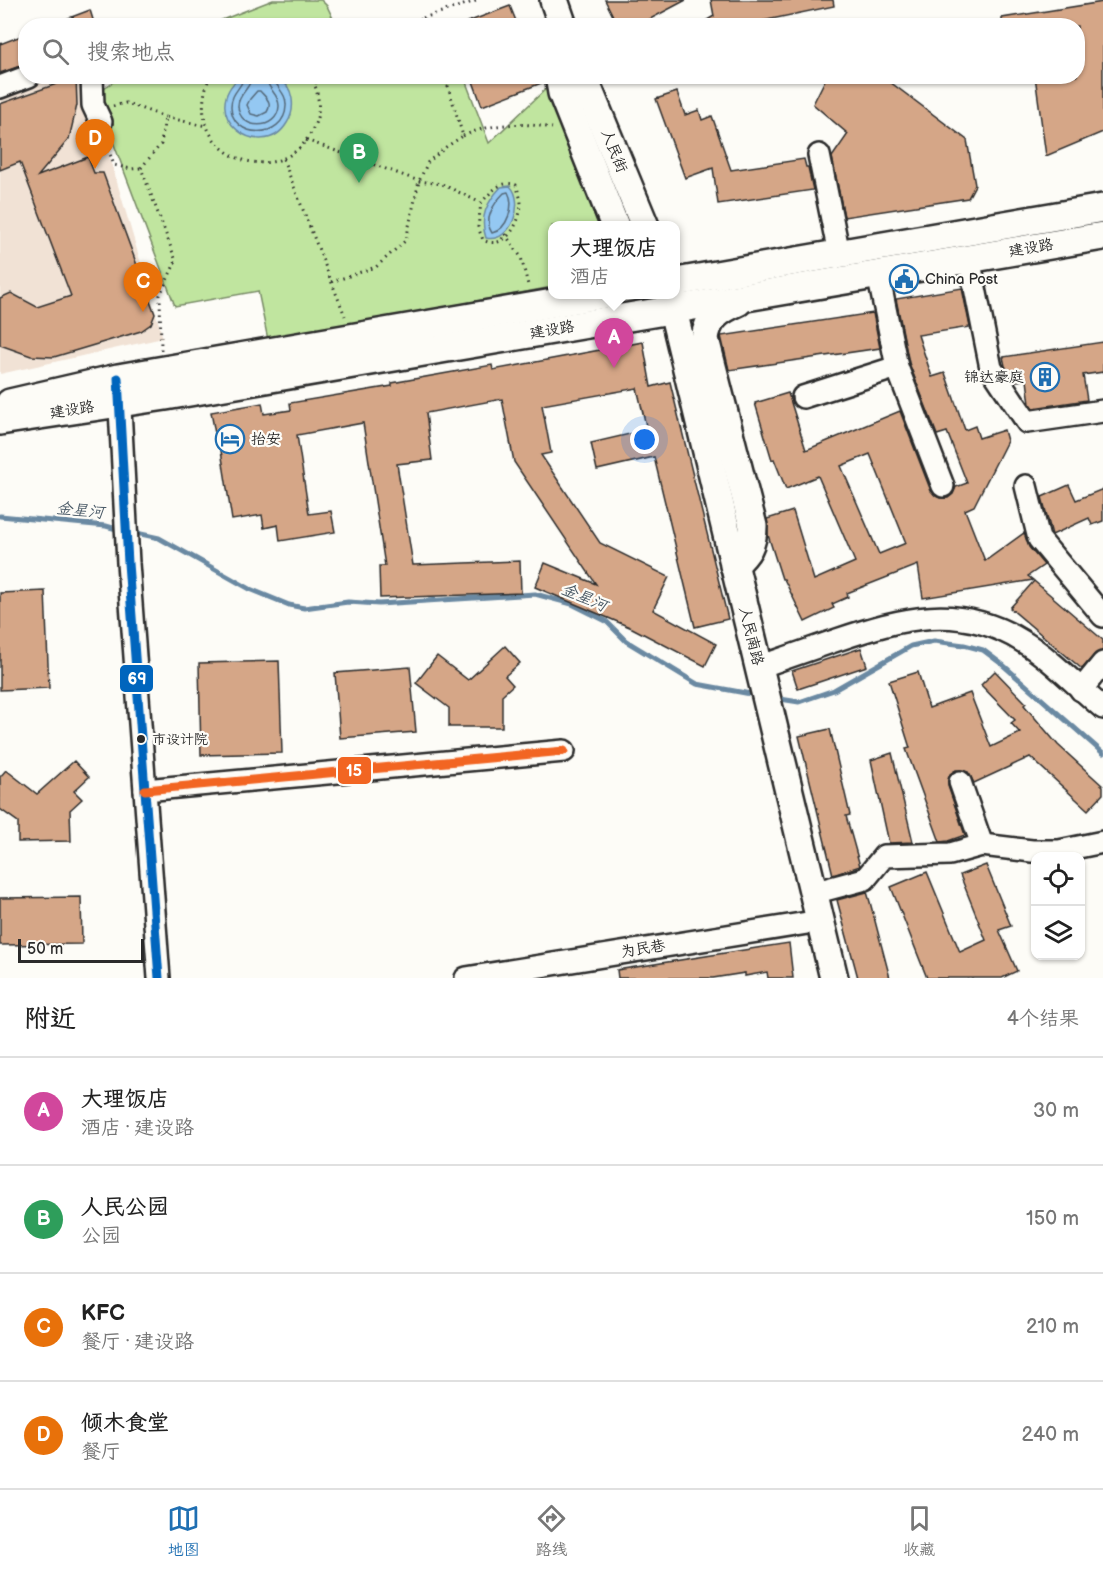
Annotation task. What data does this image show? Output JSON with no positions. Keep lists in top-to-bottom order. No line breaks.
{"streets":{"main road":["人民街","建设路","人民南路"],"street":["为民巷"]},"crossings":[["建设路","人民南路"],["人民南路","为民巷"]],"water":["金星河"],"places":{"public building":["China Post"],"building":["锦达豪庭"],"hotel":["抬安"],"other":["市设计院"]},"lines":["transit line 69","transit line 15"],"scale_bar":"50 m","page":{"search":"搜索地点","pins":["D","B","C","A"],"popup":["大理饭店","酒店"],"scale":"50 m","heading":["附近","4个结果"],"list":[{"mark":"A","name":"大理饭店","note":"酒店 · 建设路","value":"30 m"},{"mark":"B","name":"人民公园","note":"公园","value":"150 m"},{"mark":"C","name":"KFC","note":"餐厅 · 建设路","value":"210 m"},{"mark":"D","name":"倾木食堂","note":"餐厅","value":"240 m"}],"nav":["地图","路线","收藏"]}}
